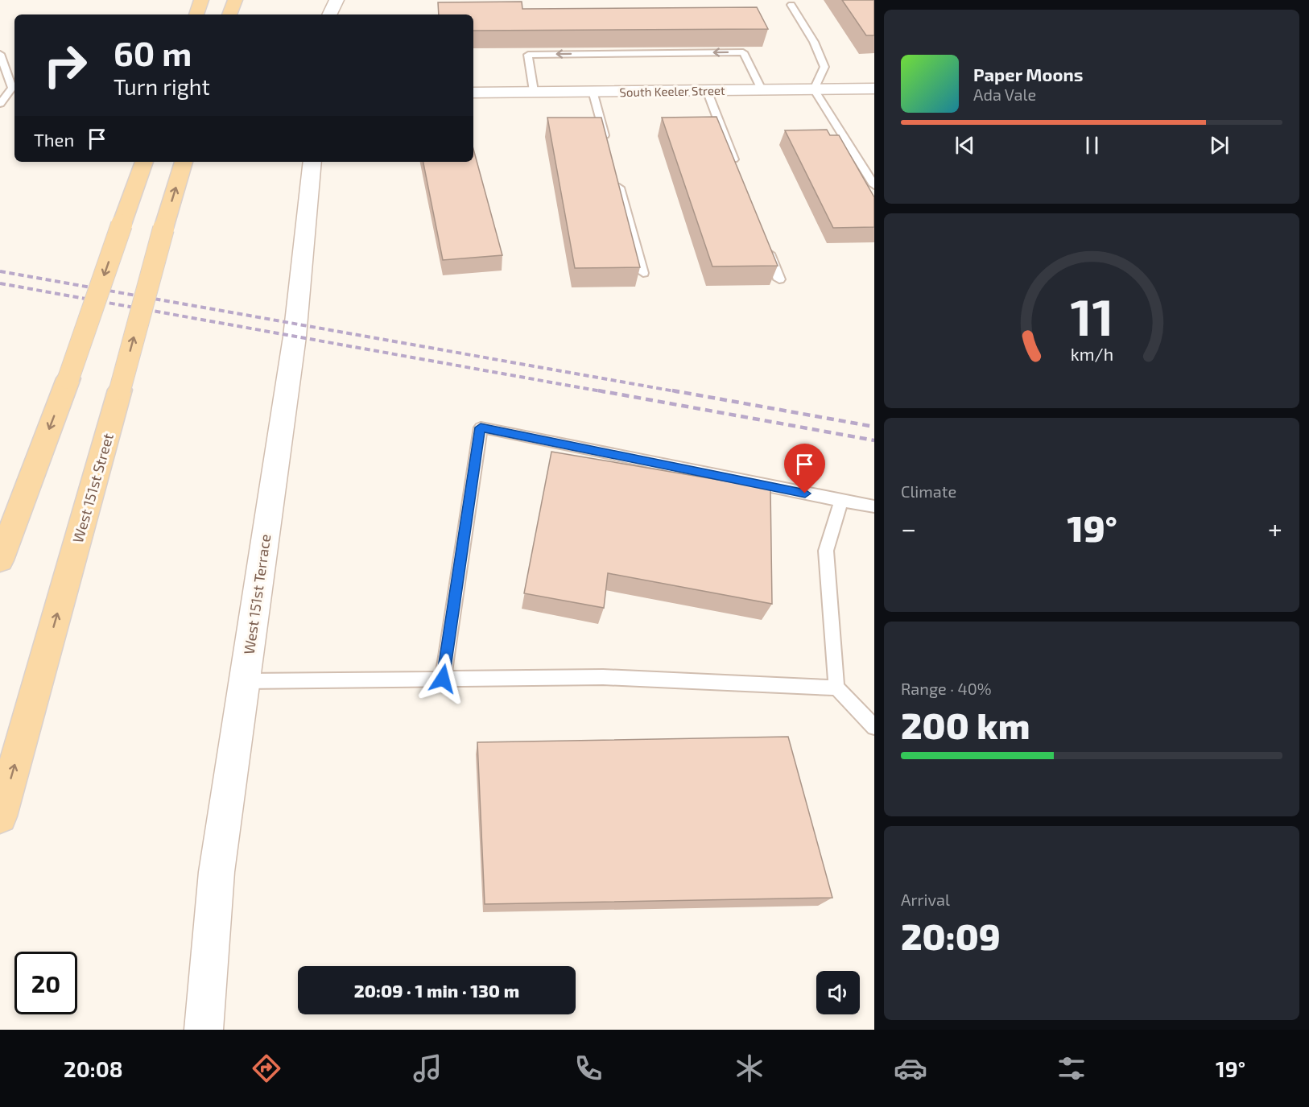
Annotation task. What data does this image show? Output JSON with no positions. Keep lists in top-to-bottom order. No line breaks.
{"streets":{"main road":["West 151st Street"],"street":["South Keeler Street","West 151st Terrace"]},"page":{"turn":["60 m","Turn right"],"song":["Paper Moons","Ada Vale"],"then":"Then","tile":["Climate",["Range · 40%","200 km"],["Arrival","20:09"]],"heat":["−","19°","+"],"limit":"20","trip":"20:09 · 1 min · 130 m","tabs":["20:08","19°"],"gauge":["11","km/h"]}}
